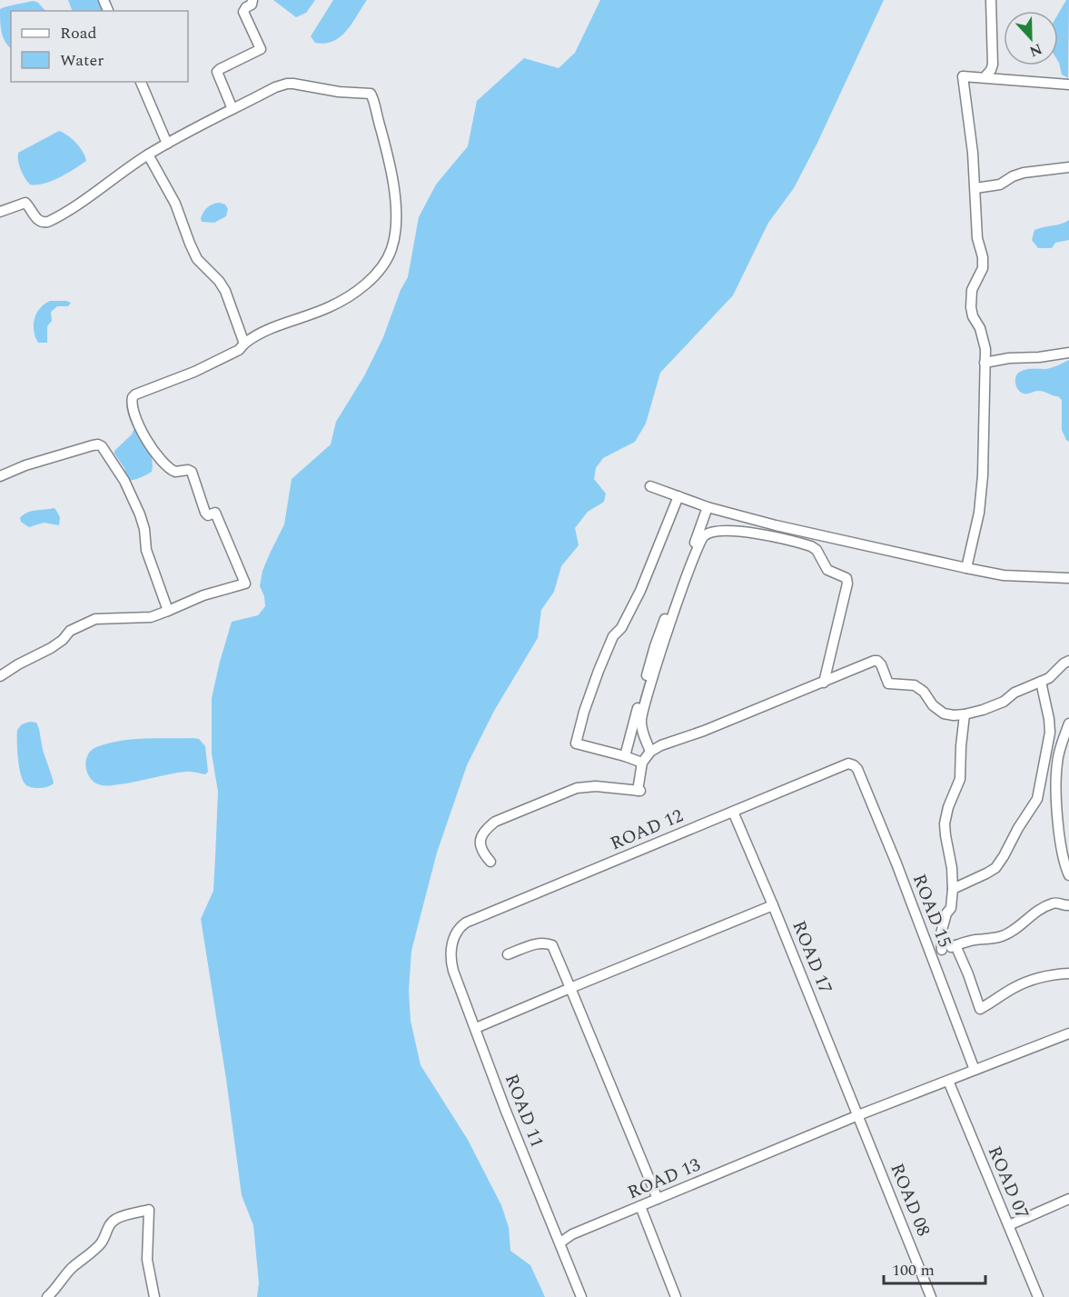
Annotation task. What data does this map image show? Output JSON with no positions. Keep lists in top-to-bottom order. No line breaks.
{"streets":{"street":["ROAD 12","ROAD 15","ROAD 17","ROAD 11","ROAD 13","ROAD 07","ROAD 08"]},"crossings":[["ROAD 12","ROAD 15"],["ROAD 12","ROAD 17"],["ROAD 12","ROAD 11"],["ROAD 15","ROAD 13"],["ROAD 17","ROAD 13"],["ROAD 17","ROAD 08"],["ROAD 11","ROAD 13"],["ROAD 13","ROAD 07"],["ROAD 13","ROAD 08"]],"legend":["Road","Water"],"scale_bar":"100 m","north":"bottom"}
